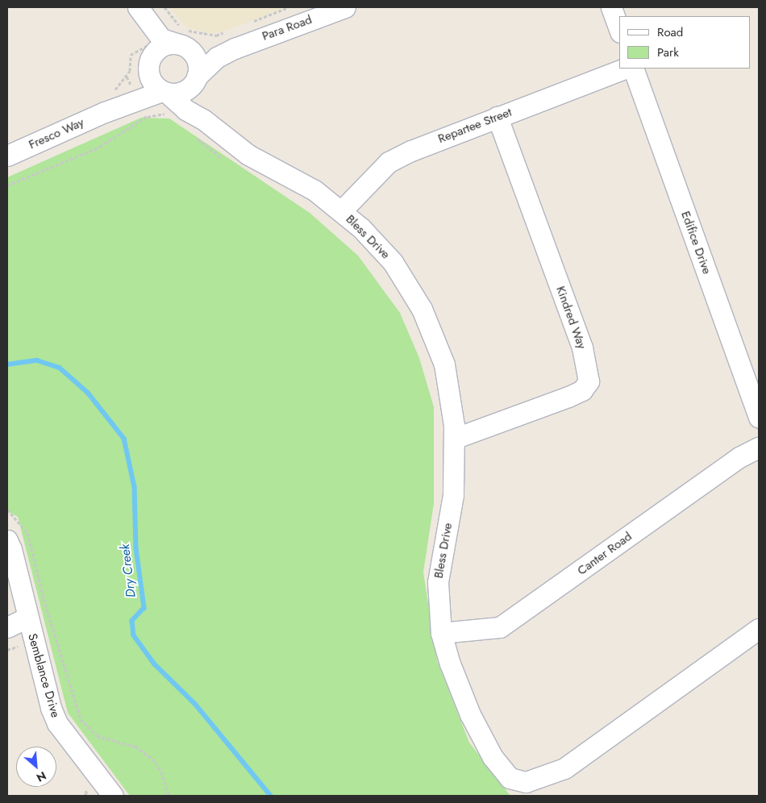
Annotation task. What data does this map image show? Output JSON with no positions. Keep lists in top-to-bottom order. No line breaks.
{"streets":{"street":["Para Road","Repartee Street","Fresco Way","Bless Drive","Edifice Drive","Kindred Way","Canter Road","Semblance Drive"]},"crossings":[["Repartee Street","Bless Drive"],["Repartee Street","Kindred Way"],["Fresco Way","Bless Drive"],["Bless Drive","Kindred Way"],["Bless Drive","Canter Road"]],"water":["Dry Creek"],"legend":["Road","Park"],"north":"bottom right"}
